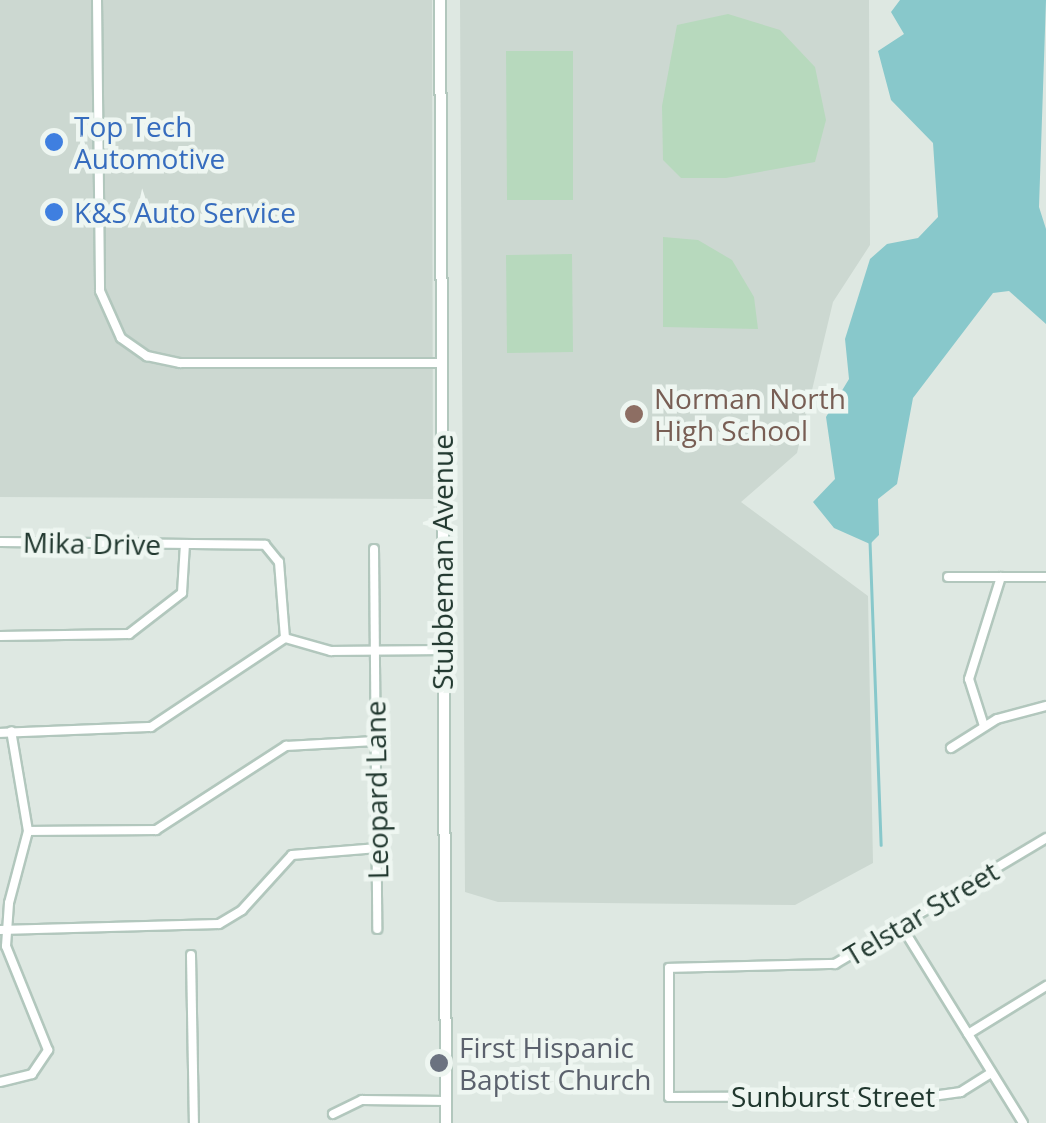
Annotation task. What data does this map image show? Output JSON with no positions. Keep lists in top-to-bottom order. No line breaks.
{"streets":{"street":["Mika Drive","Stubbeman Avenue","Leopard Lane","Telstar Street","Sunburst Street"]},"crossings":[["Telstar Street","Sunburst Street"]],"places":["Top Tech Automotive","K&S Auto Service","Norman North High School","First Hispanic Baptist Church"]}
